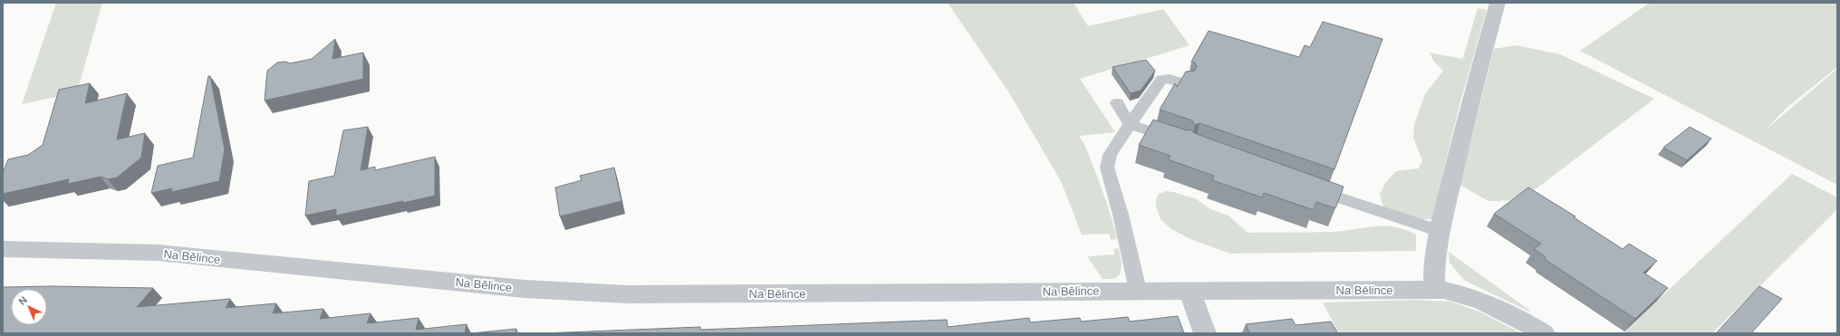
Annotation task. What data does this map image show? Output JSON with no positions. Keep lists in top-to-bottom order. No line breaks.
{"streets":{"street":["Na Bělince"]},"north":"top left"}
